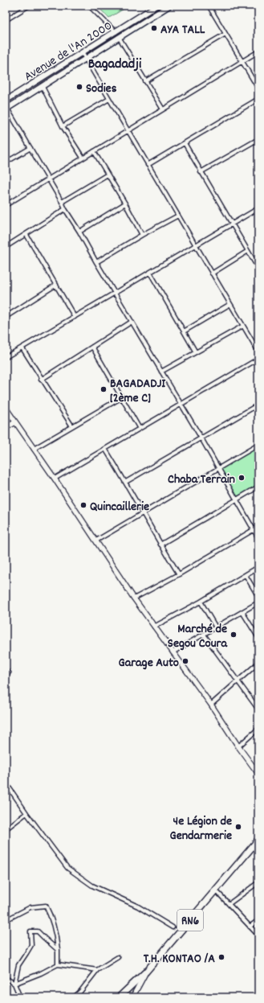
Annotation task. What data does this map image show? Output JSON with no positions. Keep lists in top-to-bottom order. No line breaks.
{"streets":{"highway":["RN6"],"main road":["Avenue de l'An 2000"]},"districts":["Bagadadji"],"places":["AYA TALL","Sodies","BAGADADJI [2ème C]","Chaba Terrain","Quincaillerie","Marché de Segou Coura","Garage Auto","4e Légion de Gendarmerie","T.H. KONTAO /A"]}
